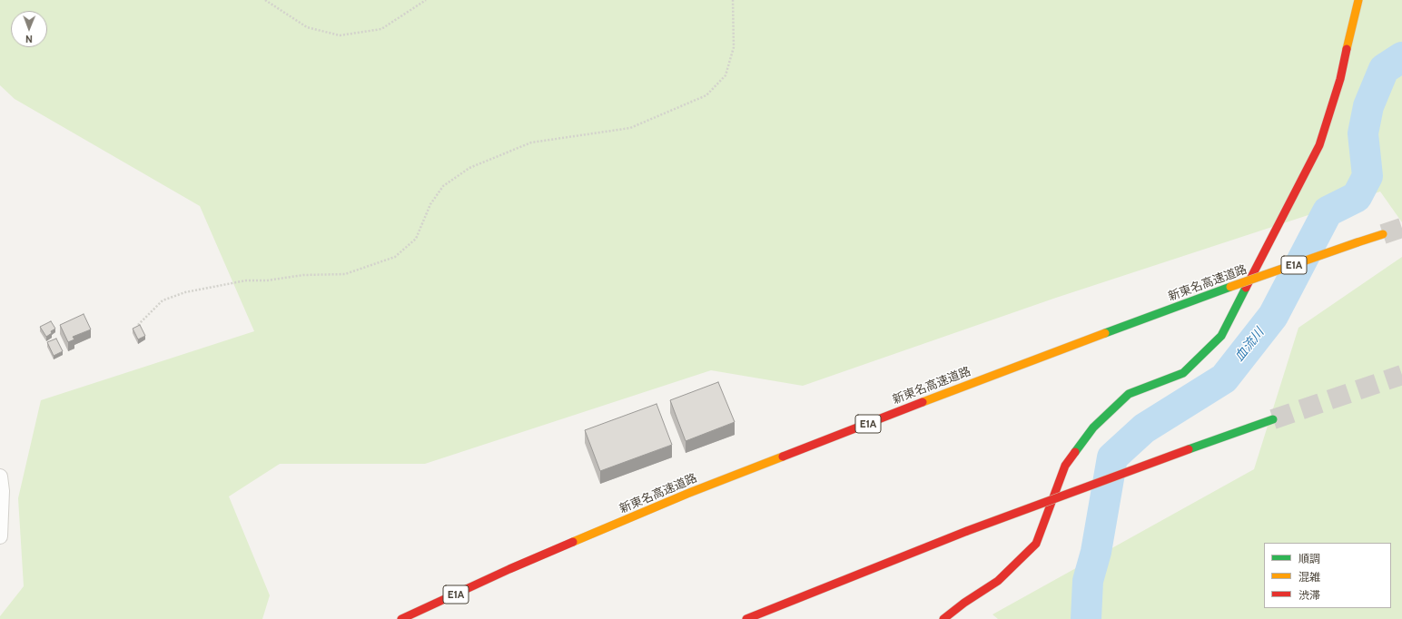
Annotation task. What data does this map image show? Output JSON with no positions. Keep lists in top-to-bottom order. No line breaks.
{"streets":{"main road":["E1A","新東名高速道路"]},"water":["血流川"],"legend":["順調","混雑","渋滞"],"north":"bottom"}
